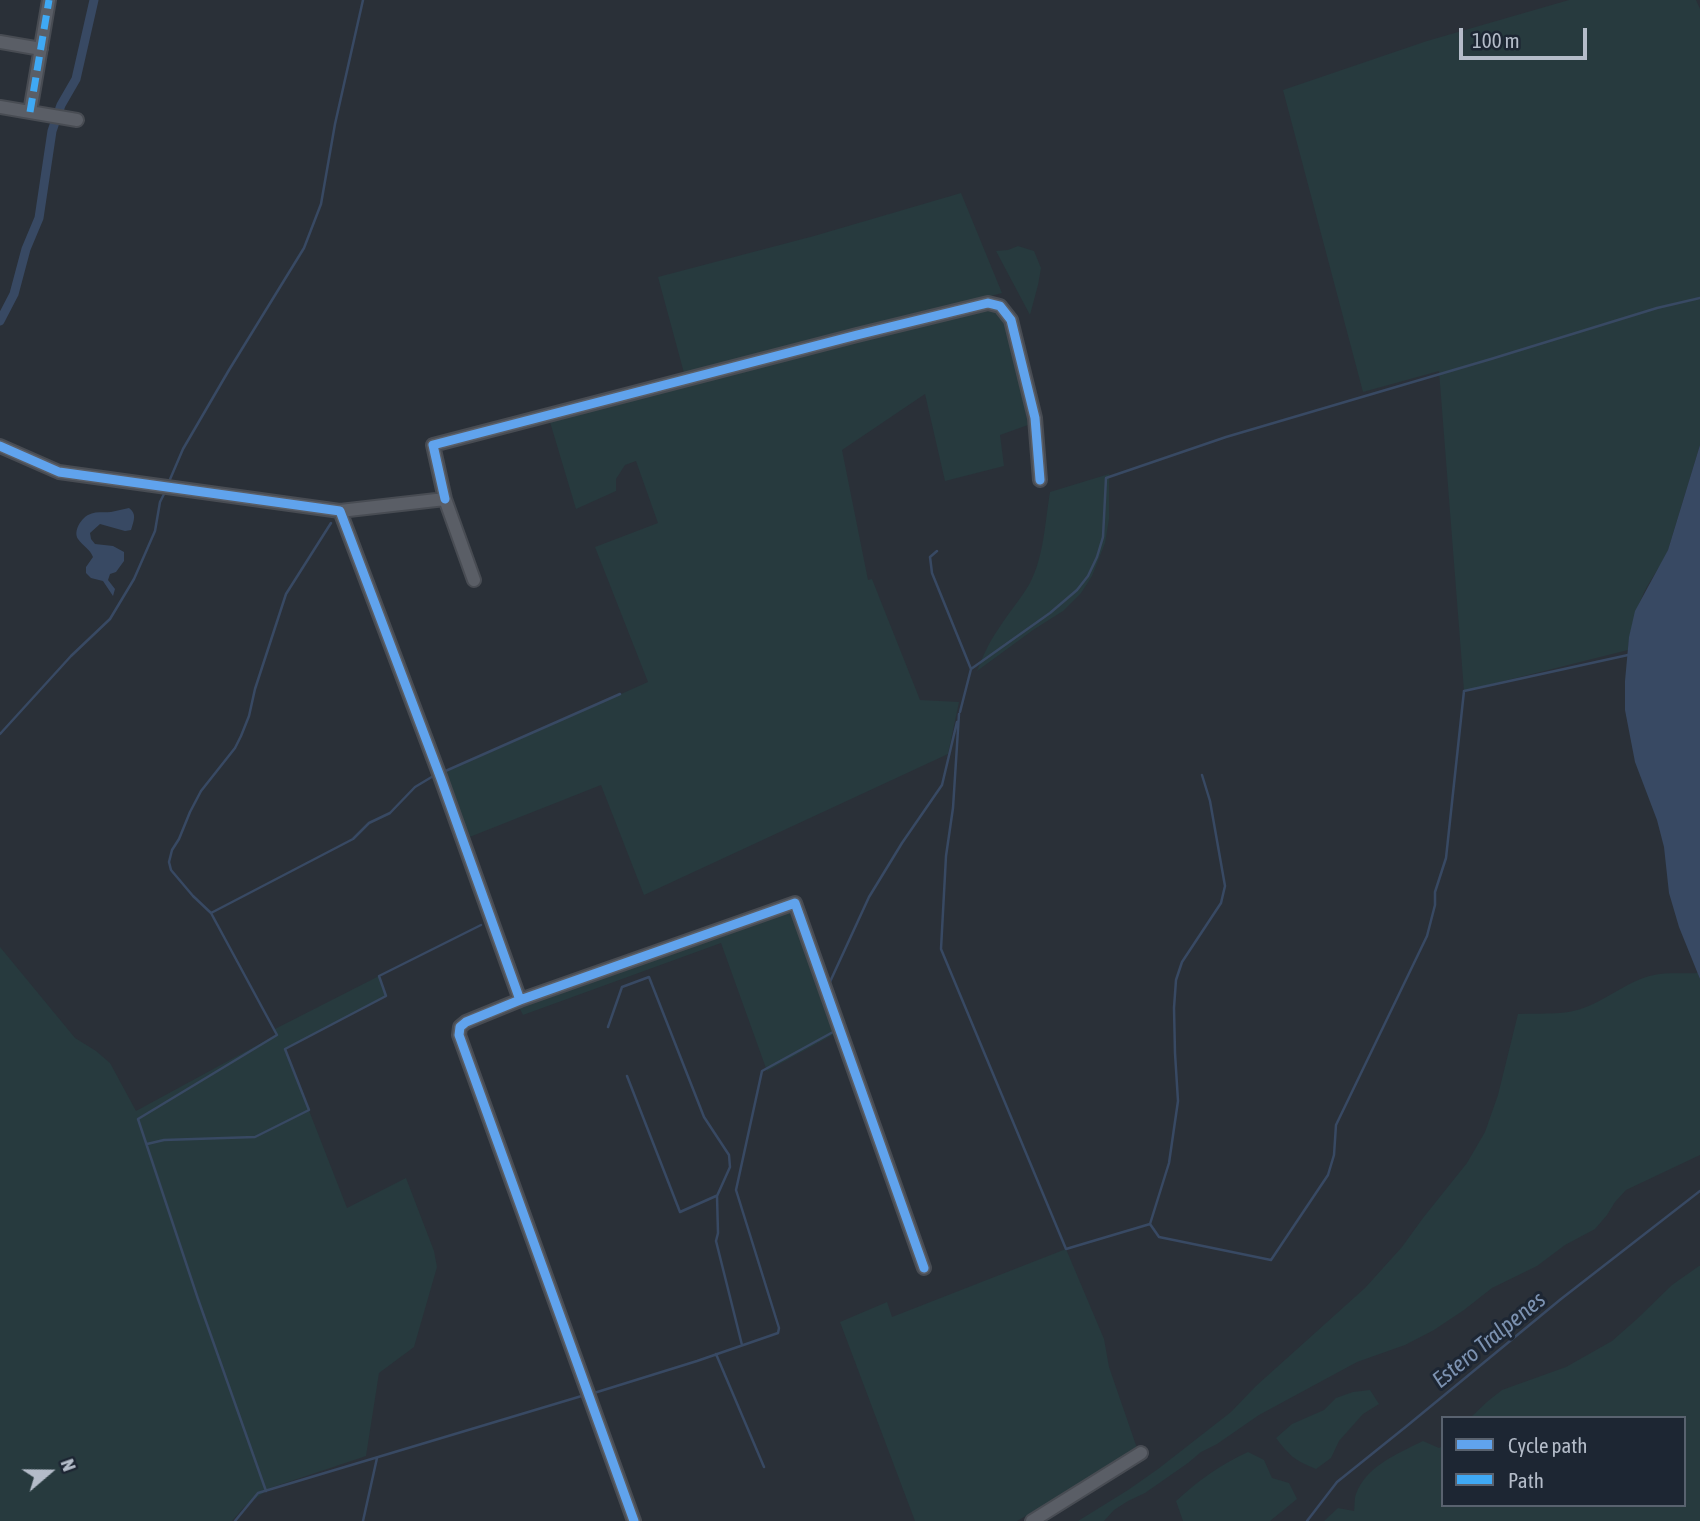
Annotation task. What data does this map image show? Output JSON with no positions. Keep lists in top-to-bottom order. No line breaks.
{"water":["Estero Tralpenes"],"legend":["Cycle path","Path"],"scale_bar":"100 m","north":"right"}
